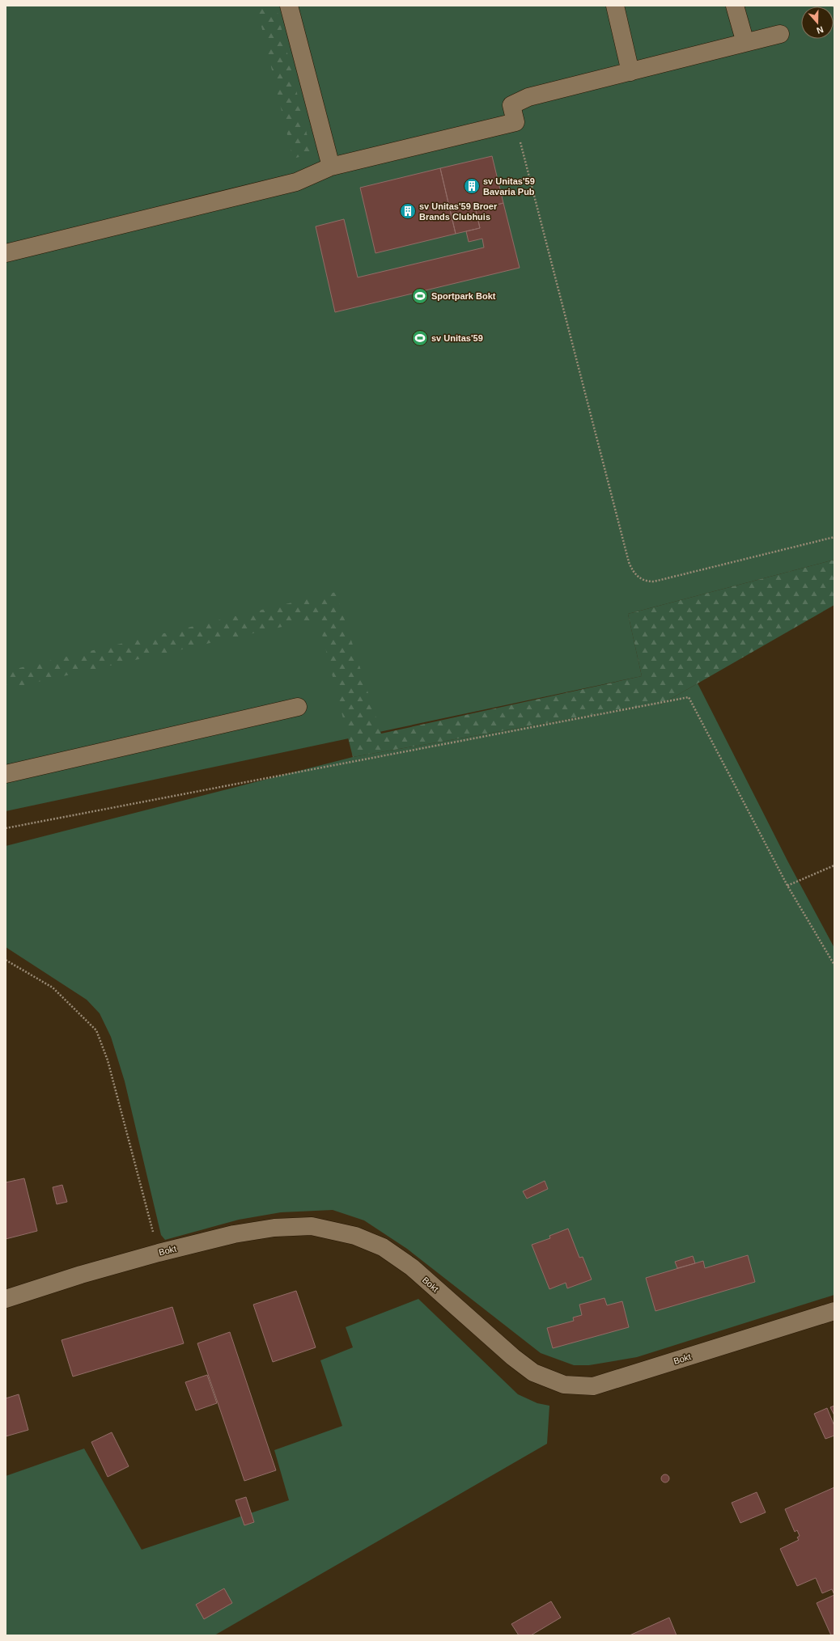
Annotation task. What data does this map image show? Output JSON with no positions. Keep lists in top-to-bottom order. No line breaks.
{"streets":{"street":["Bokt"]},"places":{"building":["sv Unitas'59 Bavaria Pub","sv Unitas'59 Broer Brands Clubhuis"],"sports":["Sportpark Bokt","sv Unitas'59"]},"north":"bottom"}
